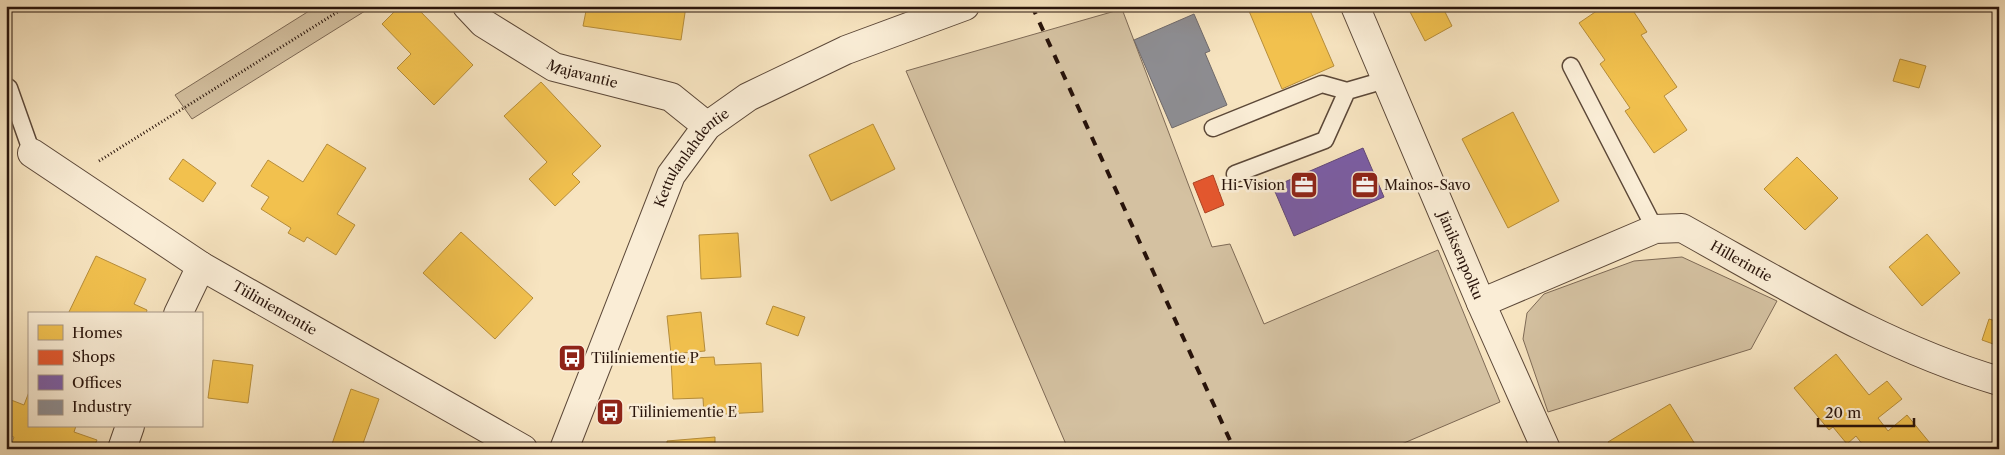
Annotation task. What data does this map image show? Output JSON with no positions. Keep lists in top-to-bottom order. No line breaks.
{"streets":{"street":["Majavantie","Kettulanlahdentie","Jäniksenpolku","Hillerintie","Tiiliniementie"]},"crossings":[["Majavantie","Kettulanlahdentie"],["Jäniksenpolku","Hillerintie"]],"places":{"office":["Hi-Vision","Mainos-Savo"],"bus stop":["Tiiliniementie P","Tiiliniementie E"]},"legend":["Homes","Shops","Offices","Industry"],"scale_bar":"20 m"}
